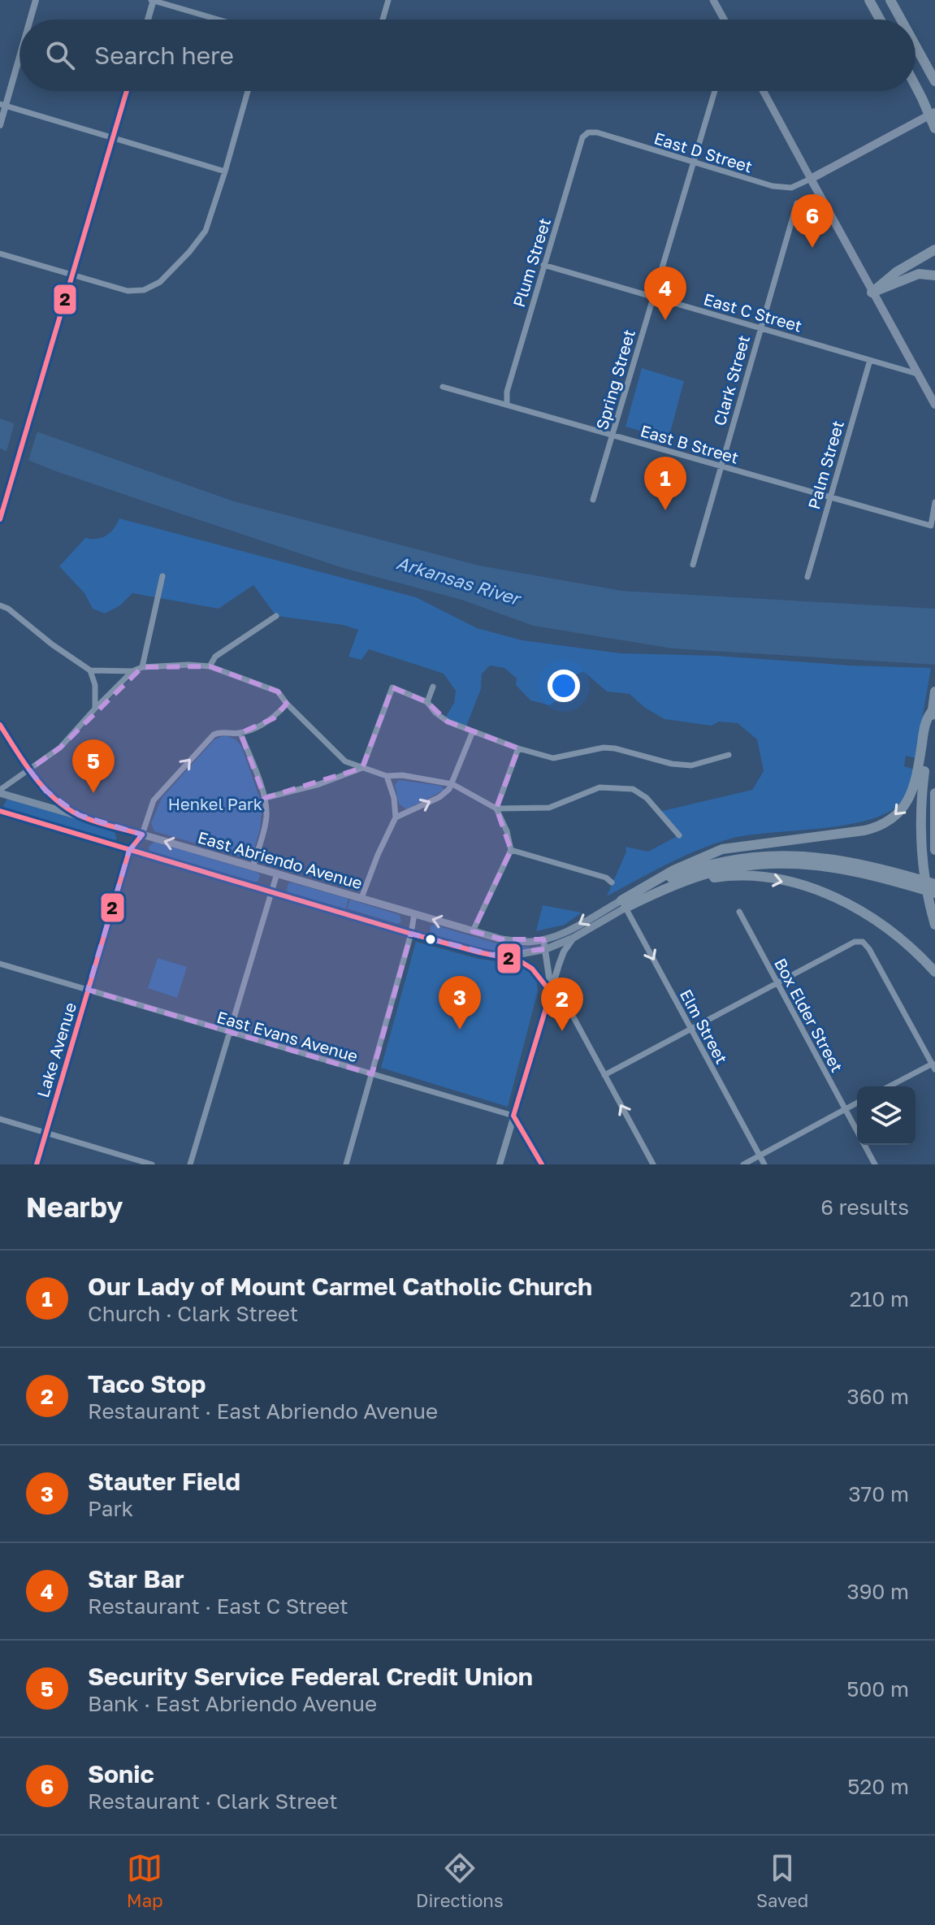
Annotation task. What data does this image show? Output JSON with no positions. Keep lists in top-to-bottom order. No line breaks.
{"streets":{"main road":["East Abriendo Avenue"],"street":["East D Street","Plum Street","East C Street","Spring Street","Clark Street","East B Street","Palm Street","Box Elder Street","Elm Street","East Evans Avenue","Lake Avenue"]},"crossings":[["East D Street","Plum Street"],["East D Street","Spring Street"],["Plum Street","East C Street"],["Plum Street","East B Street"],["East C Street","Spring Street"],["East C Street","Clark Street"],["East C Street","Palm Street"],["Spring Street","East B Street"],["Clark Street","East B Street"],["East B Street","Palm Street"],["East Abriendo Avenue","Elm Street"],["East Abriendo Avenue","Lake Avenue"],["East Evans Avenue","Lake Avenue"]],"one_way":["Elm Street"],"water":["Arkansas River"],"parks":["Henkel Park"],"lines":["transit line 2"],"page":{"search":"Search here","pins":["6","4","1","5","3","2"],"heading":["Nearby","6 results"],"list":[{"mark":"1","name":"Our Lady of Mount Carmel Catholic Church","note":"Church · Clark Street","value":"210 m"},{"mark":"2","name":"Taco Stop","note":"Restaurant · East Abriendo Avenue","value":"360 m"},{"mark":"3","name":"Stauter Field","note":"Park","value":"370 m"},{"mark":"4","name":"Star Bar","note":"Restaurant · East C Street","value":"390 m"},{"mark":"5","name":"Security Service Federal Credit Union","note":"Bank · East Abriendo Avenue","value":"500 m"},{"mark":"6","name":"Sonic","note":"Restaurant · Clark Street","value":"520 m"}],"nav":["Map","Directions","Saved"]}}
